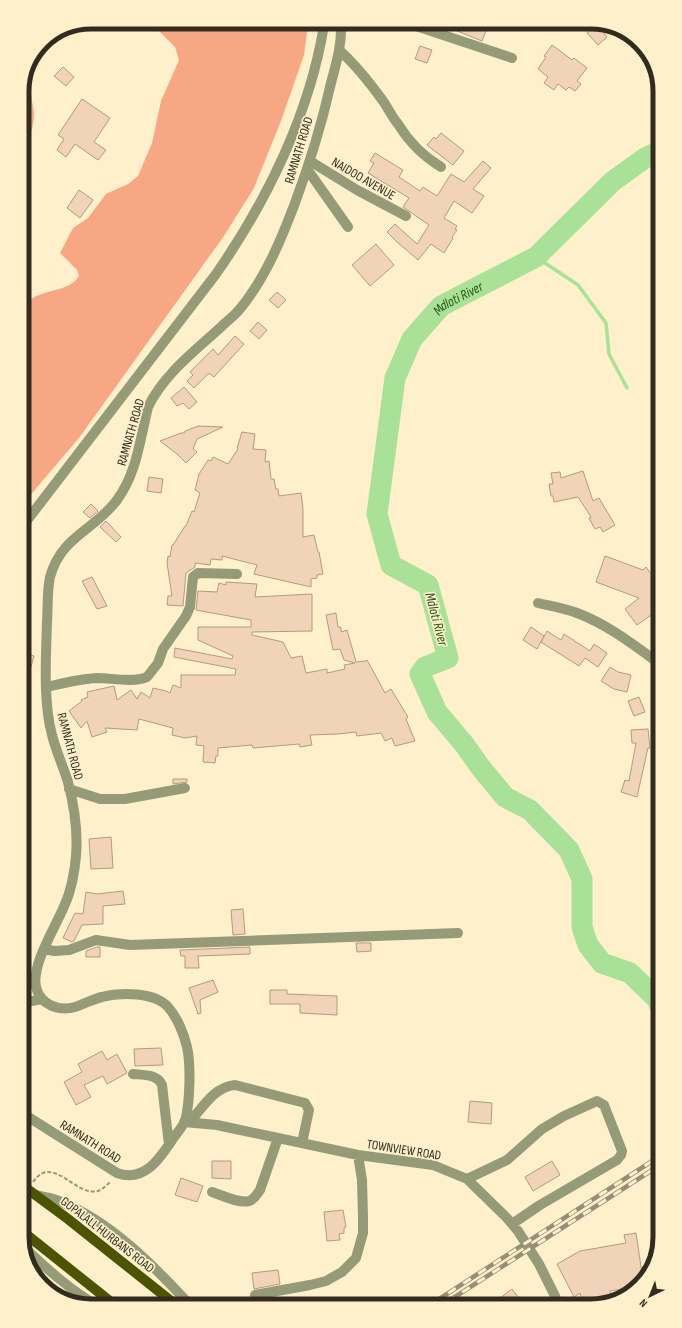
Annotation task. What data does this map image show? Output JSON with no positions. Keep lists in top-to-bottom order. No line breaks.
{"streets":{"main road":["GOPALALL HURBANS ROAD"],"street":["RAMNATH ROAD","NAIDOO AVENUE","TOWNVIEW ROAD"]},"crossings":[["RAMNATH ROAD","NAIDOO AVENUE"],["RAMNATH ROAD","TOWNVIEW ROAD"]],"water":["Mdloti River"],"north":"bottom left"}
